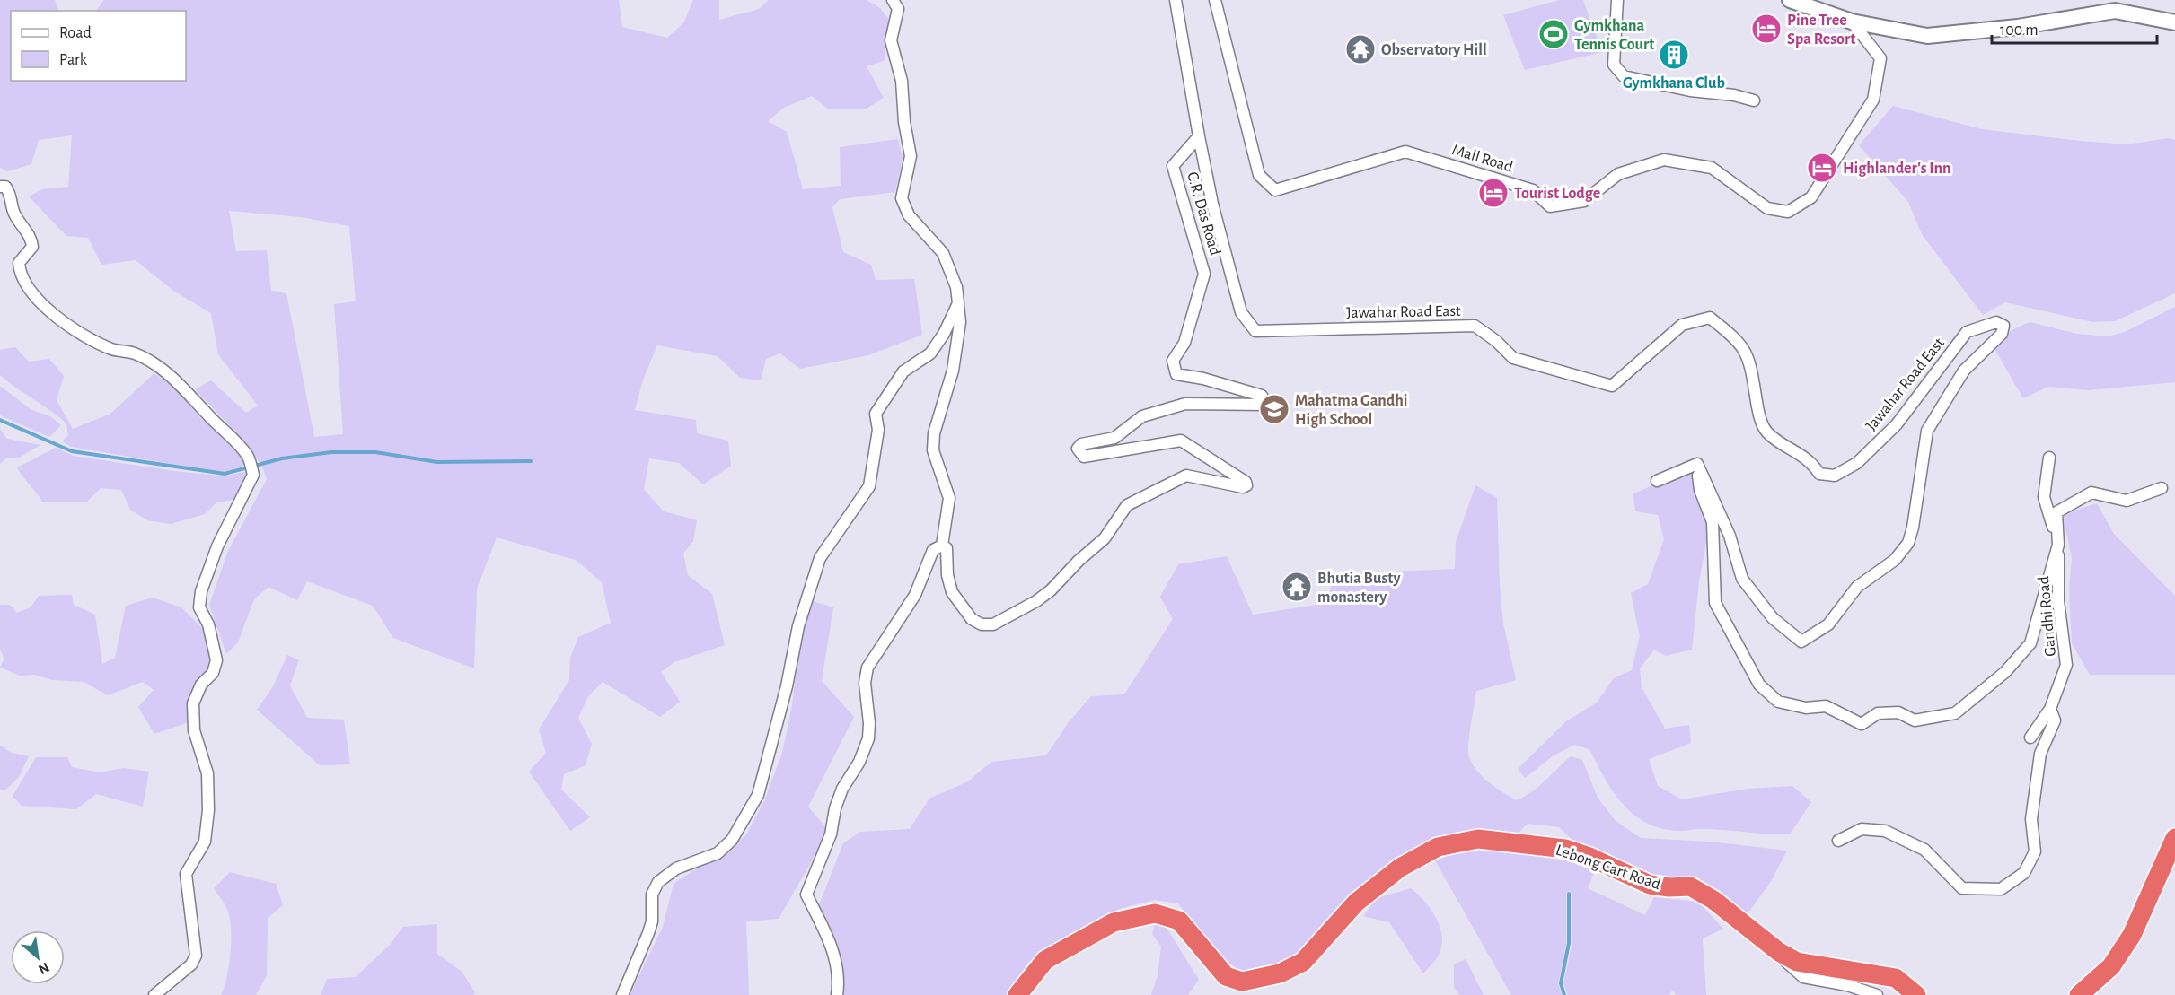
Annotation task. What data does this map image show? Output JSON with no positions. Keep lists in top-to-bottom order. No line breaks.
{"streets":{"highway":["Lebong Cart Road"],"street":["Mall Road","C.R. Das Road","Jawahar Road East","Gandhi Road"]},"crossings":[["C.R. Das Road","Jawahar Road East"]],"places":{"hotel":["Pine Tree Spa Resort","Highlander's Inn","Tourist Lodge"],"sports":["Gymkhana Tennis Court"],"temple":["Observatory Hill","Bhutia Busty monastery"],"building":["Gymkhana Club"],"school or university":["Mahatma Gandhi High School"]},"legend":["Road","Park"],"scale_bar":"100 m","north":"bottom right"}
